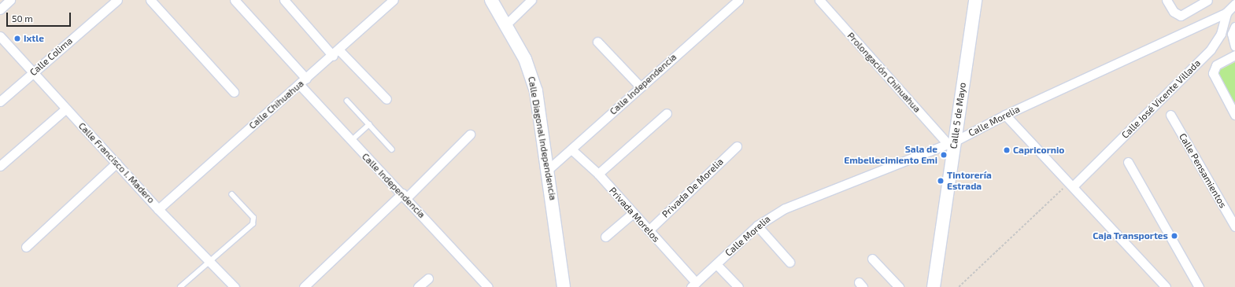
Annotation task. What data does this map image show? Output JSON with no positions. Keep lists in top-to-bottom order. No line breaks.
{"streets":{"main road":["Calle 5 de Mayo","Calle Diagonal Independencia"],"street":["Calle Colima","Prolongación Chihuahua","Calle Independencia","Calle José Vicente Villada","Calle Chihuahua","Calle Morelia","Calle Francisco I. Madero","Calle Pensamientos","Privada De Morelia","Privada Morelos"]},"crossings":[["Calle Colima","Calle Francisco I. Madero"],["Prolongación Chihuahua","Calle 5 de Mayo"],["Prolongación Chihuahua","Calle Morelia"],["Calle Independencia","Calle Chihuahua"],["Calle Independencia","Calle Diagonal Independencia"],["Calle Independencia","Privada Morelos"],["Calle José Vicente Villada","Calle Morelia"],["Calle Chihuahua","Calle Francisco I. Madero"],["Calle 5 de Mayo","Calle Morelia"],["Calle Morelia","Privada Morelos"],["Privada De Morelia","Privada Morelos"]],"places":["Ixtle","Capricornio","Sala de Embellecimiento Emi","Tintorería Estrada","Caja Transportes"],"scale_bar":"50 m"}
